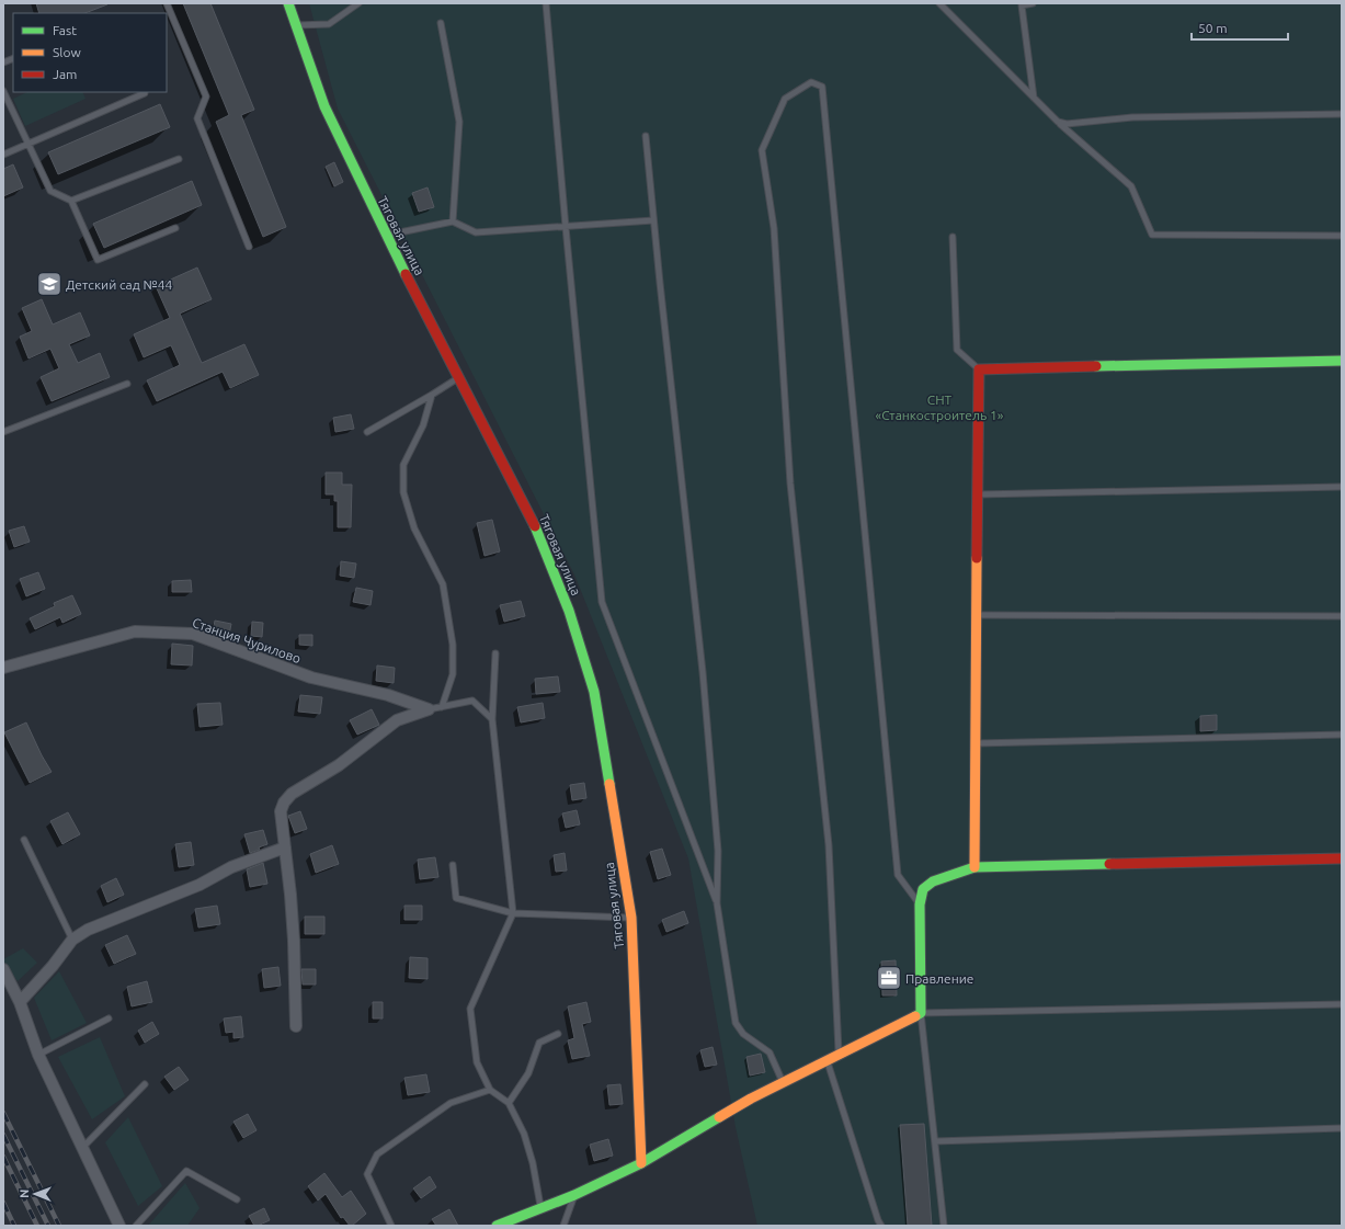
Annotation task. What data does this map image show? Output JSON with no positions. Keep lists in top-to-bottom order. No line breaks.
{"streets":{"street":["Тяговая улица","Станция Чурилово"]},"parks":["СНТ «Станкостроитель 1»"],"places":{"school or university":["Детский сад №44"],"office":["Правление"]},"legend":["Fast","Slow","Jam"],"scale_bar":"50 m","north":"left"}
